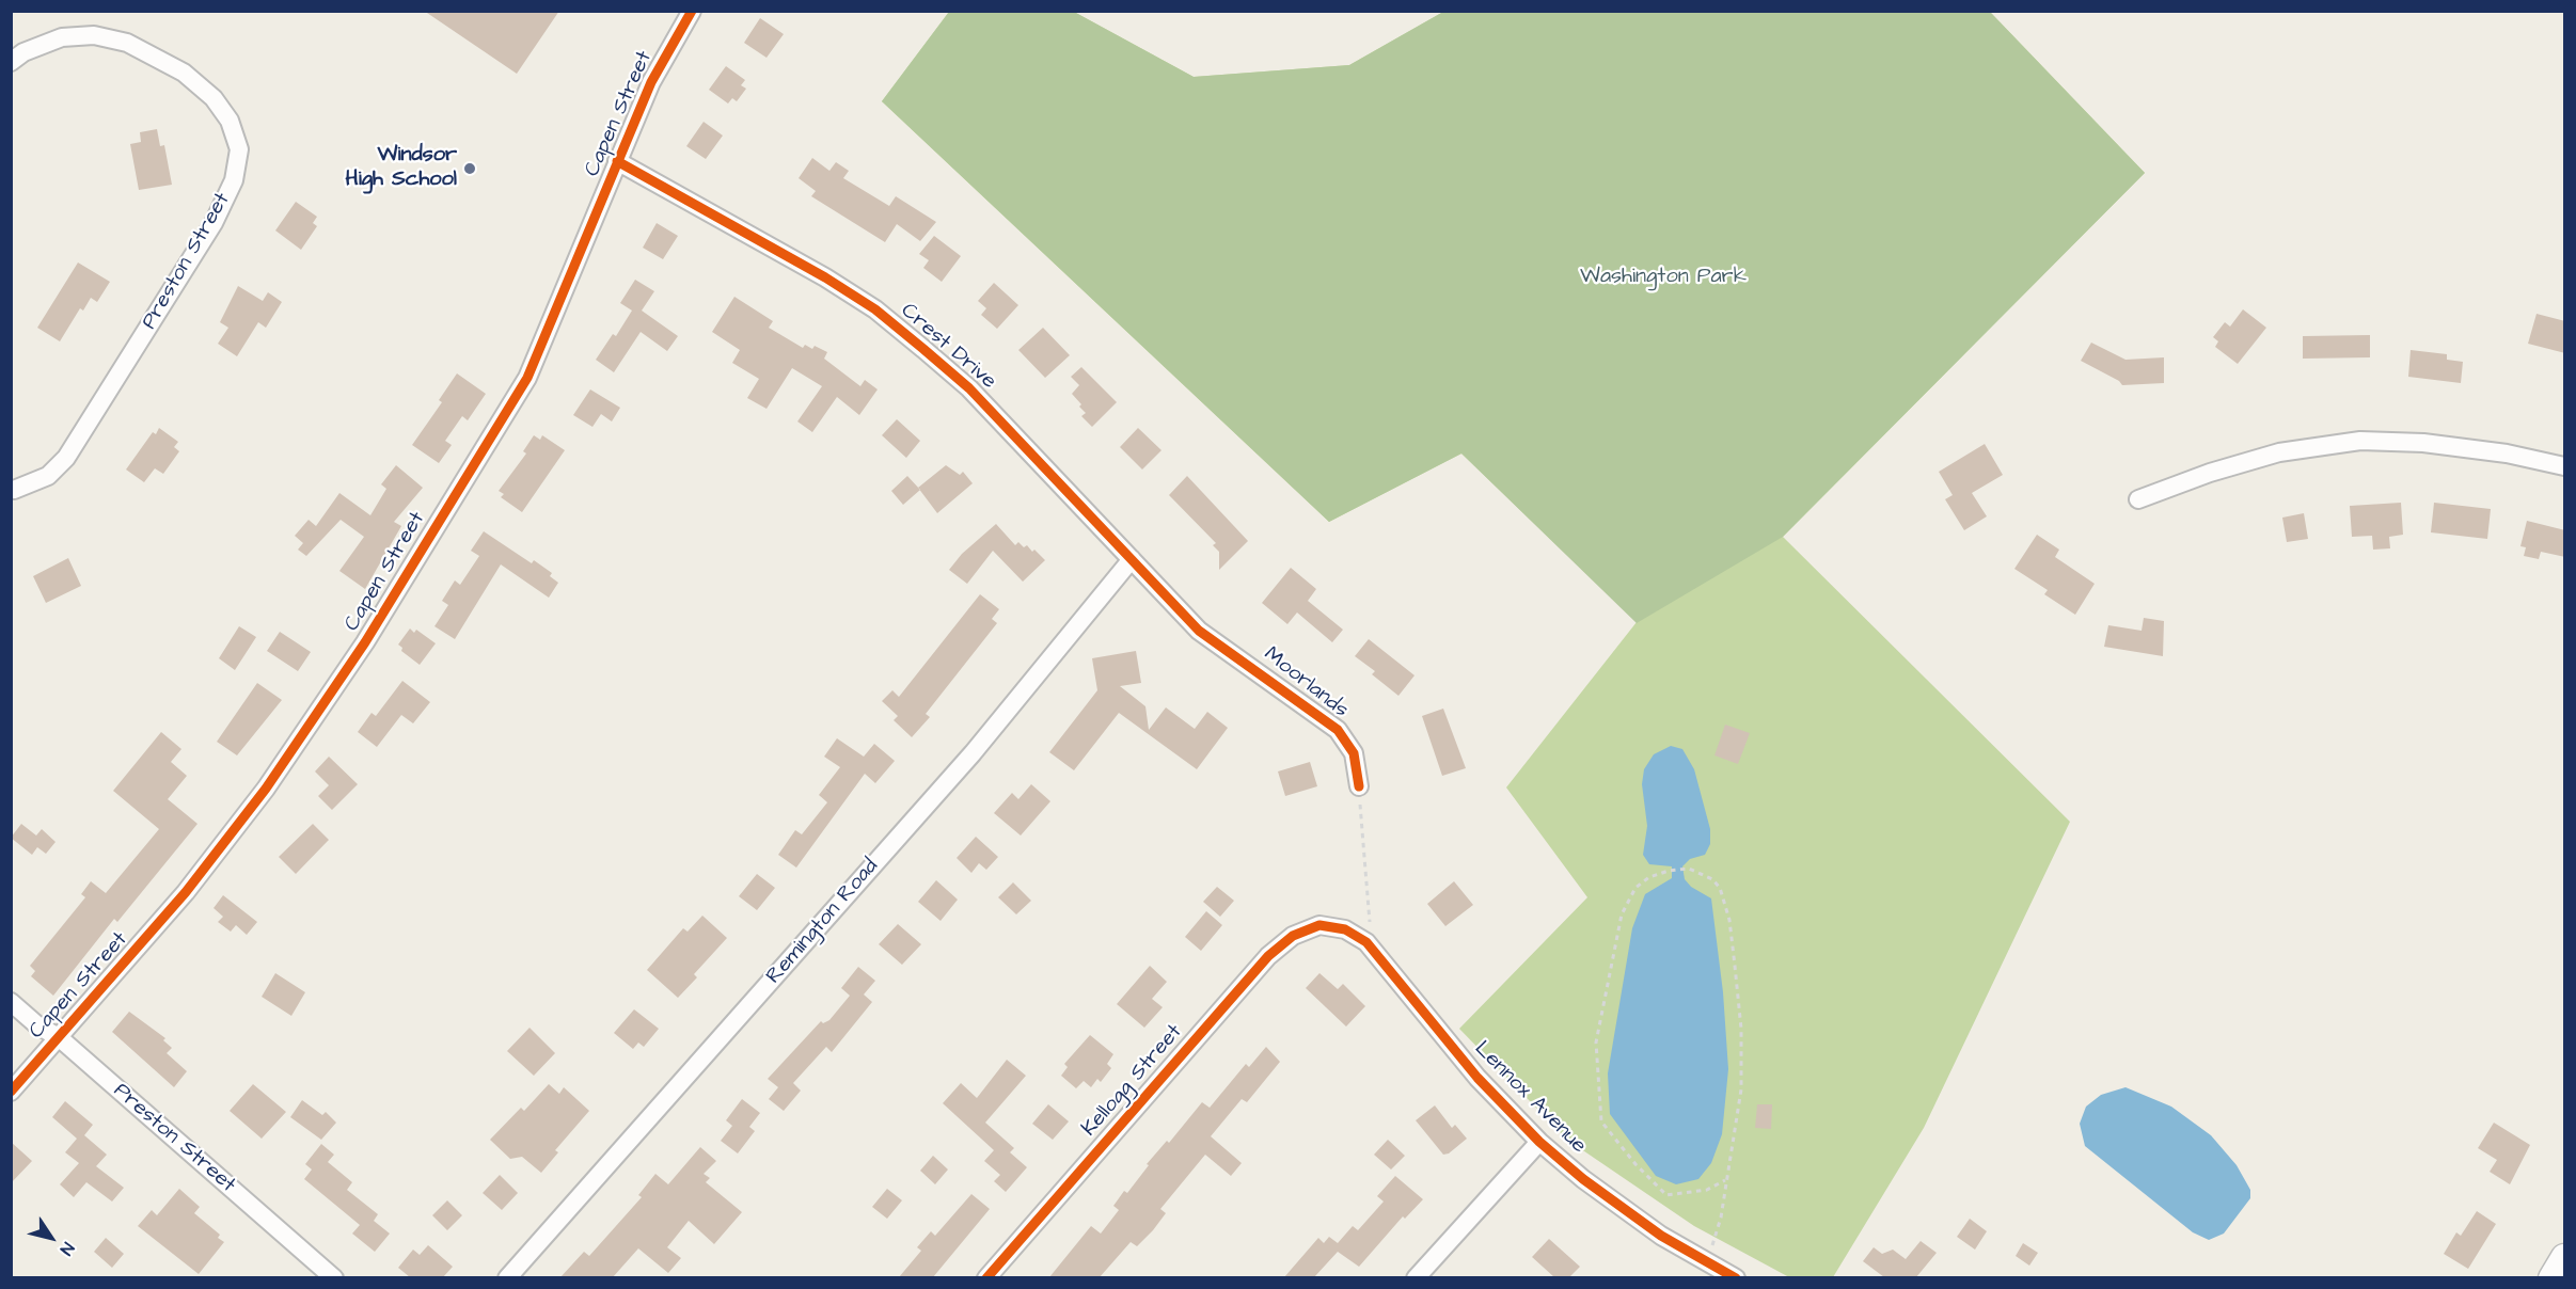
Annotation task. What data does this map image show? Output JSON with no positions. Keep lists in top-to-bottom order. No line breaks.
{"streets":{"street":["Capen Street","Preston Street","Crest Drive","Moorlands","Remington Road","Kellogg Street","Lennox Avenue"]},"crossings":[["Capen Street","Preston Street"],["Capen Street","Crest Drive"],["Crest Drive","Moorlands"],["Crest Drive","Remington Road"],["Kellogg Street","Lennox Avenue"]],"parks":["Washington Park"],"places":["Windsor High School"],"north":"bottom right"}
